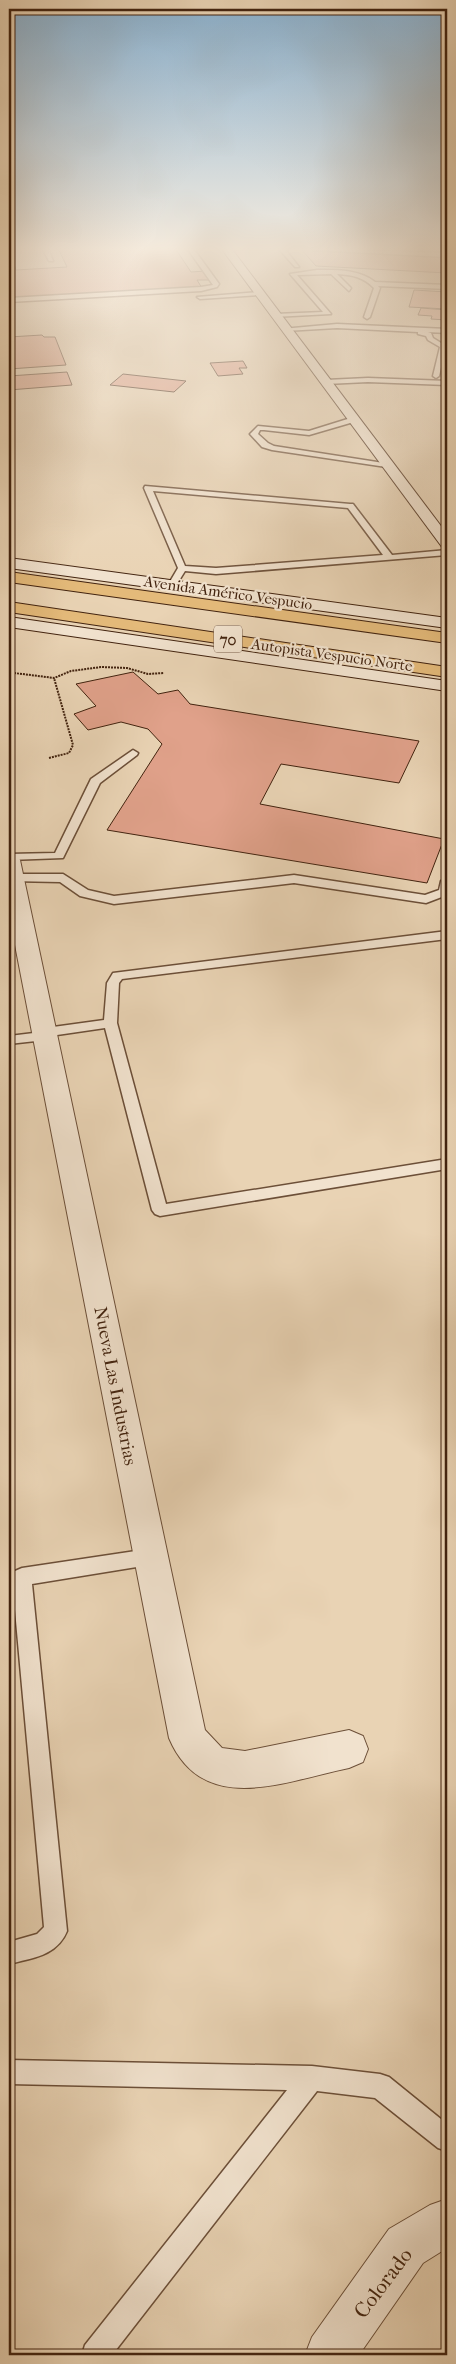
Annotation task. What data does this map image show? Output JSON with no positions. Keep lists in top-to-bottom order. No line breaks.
{"streets":{"highway":["70","Autopista Vespucio Norte"],"main road":["Avenida Américo Vespucio","Nueva Las Industrias","Colorado"]}}
